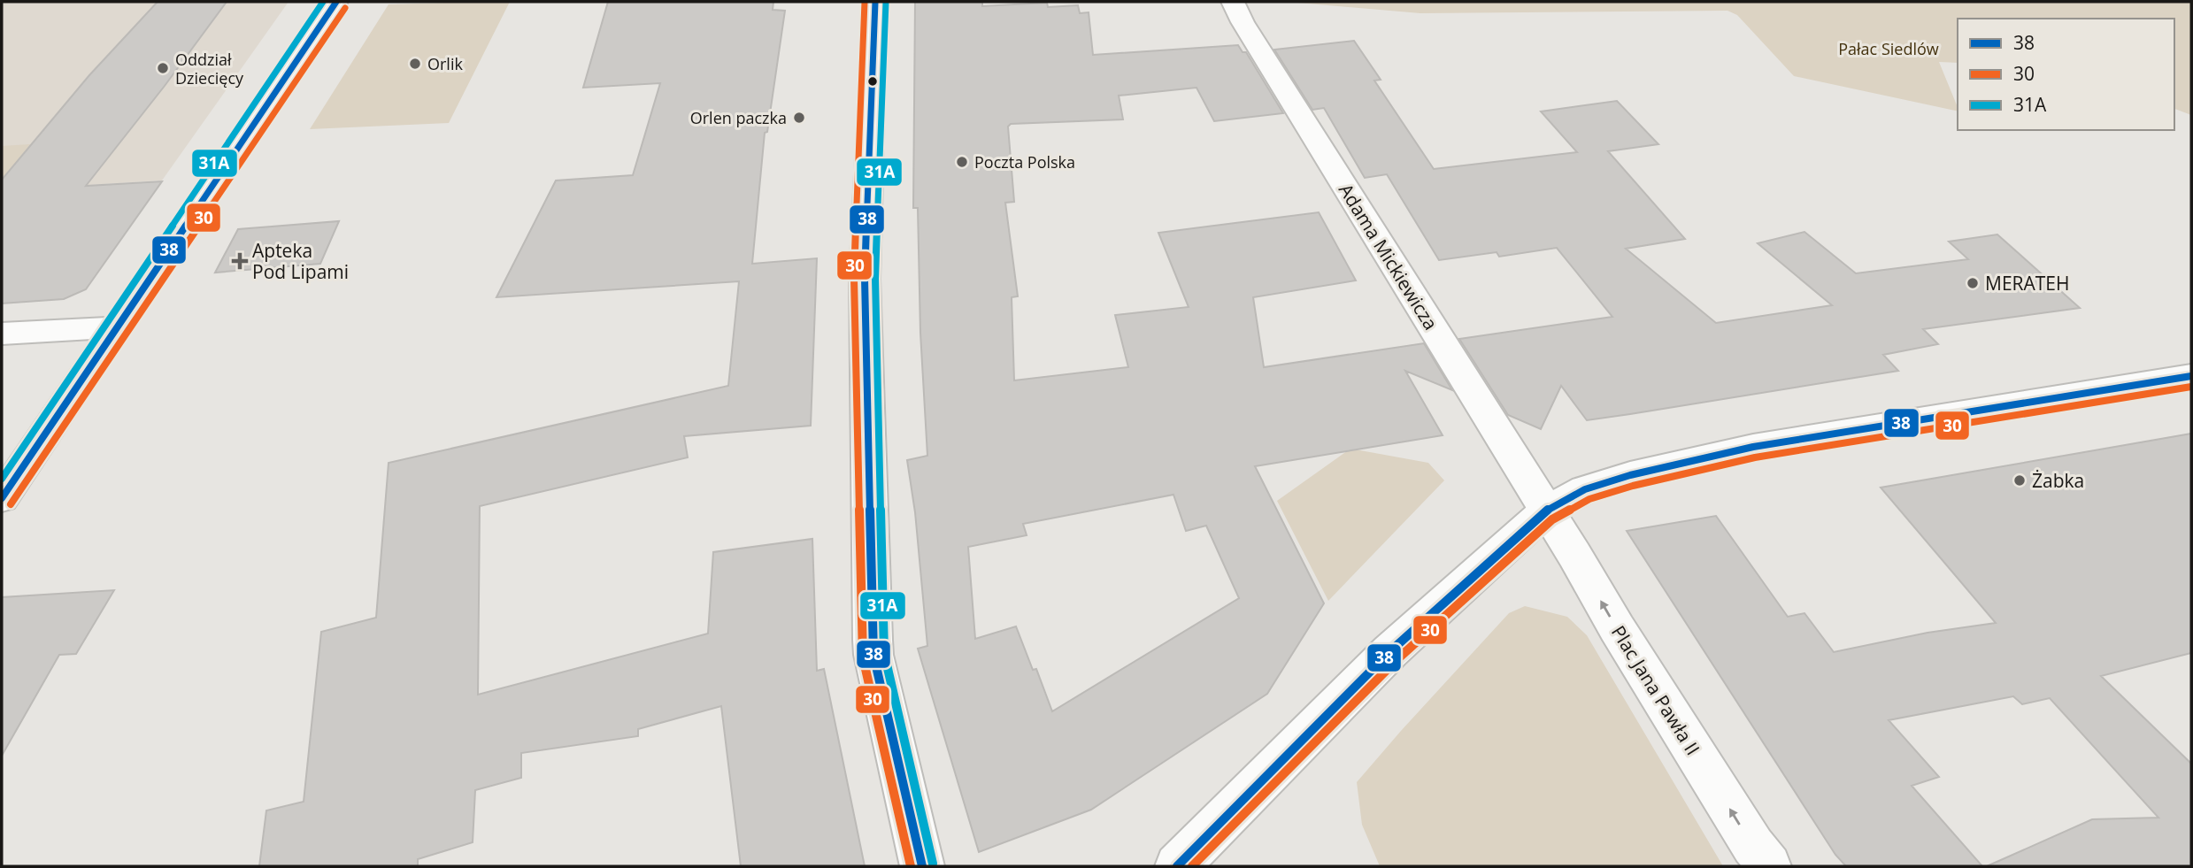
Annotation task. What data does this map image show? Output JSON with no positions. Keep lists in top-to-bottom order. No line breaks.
{"streets":{"street":["Adama Mickiewicza","Plac Jana Pawła II"]},"crossings":[["Adama Mickiewicza","Plac Jana Pawła II"]],"one_way":["Plac Jana Pawła II"],"parks":["Pałac Siedlów"],"places":{"other":["Orlik","Oddział Dziecięcy","Orlen paczka","Poczta Polska","MERATEH","Żabka"],"health":["Apteka Pod Lipami"]},"lines":["transit line 38","transit line 30","transit line 31A"],"legend":["38","30","31A"]}
